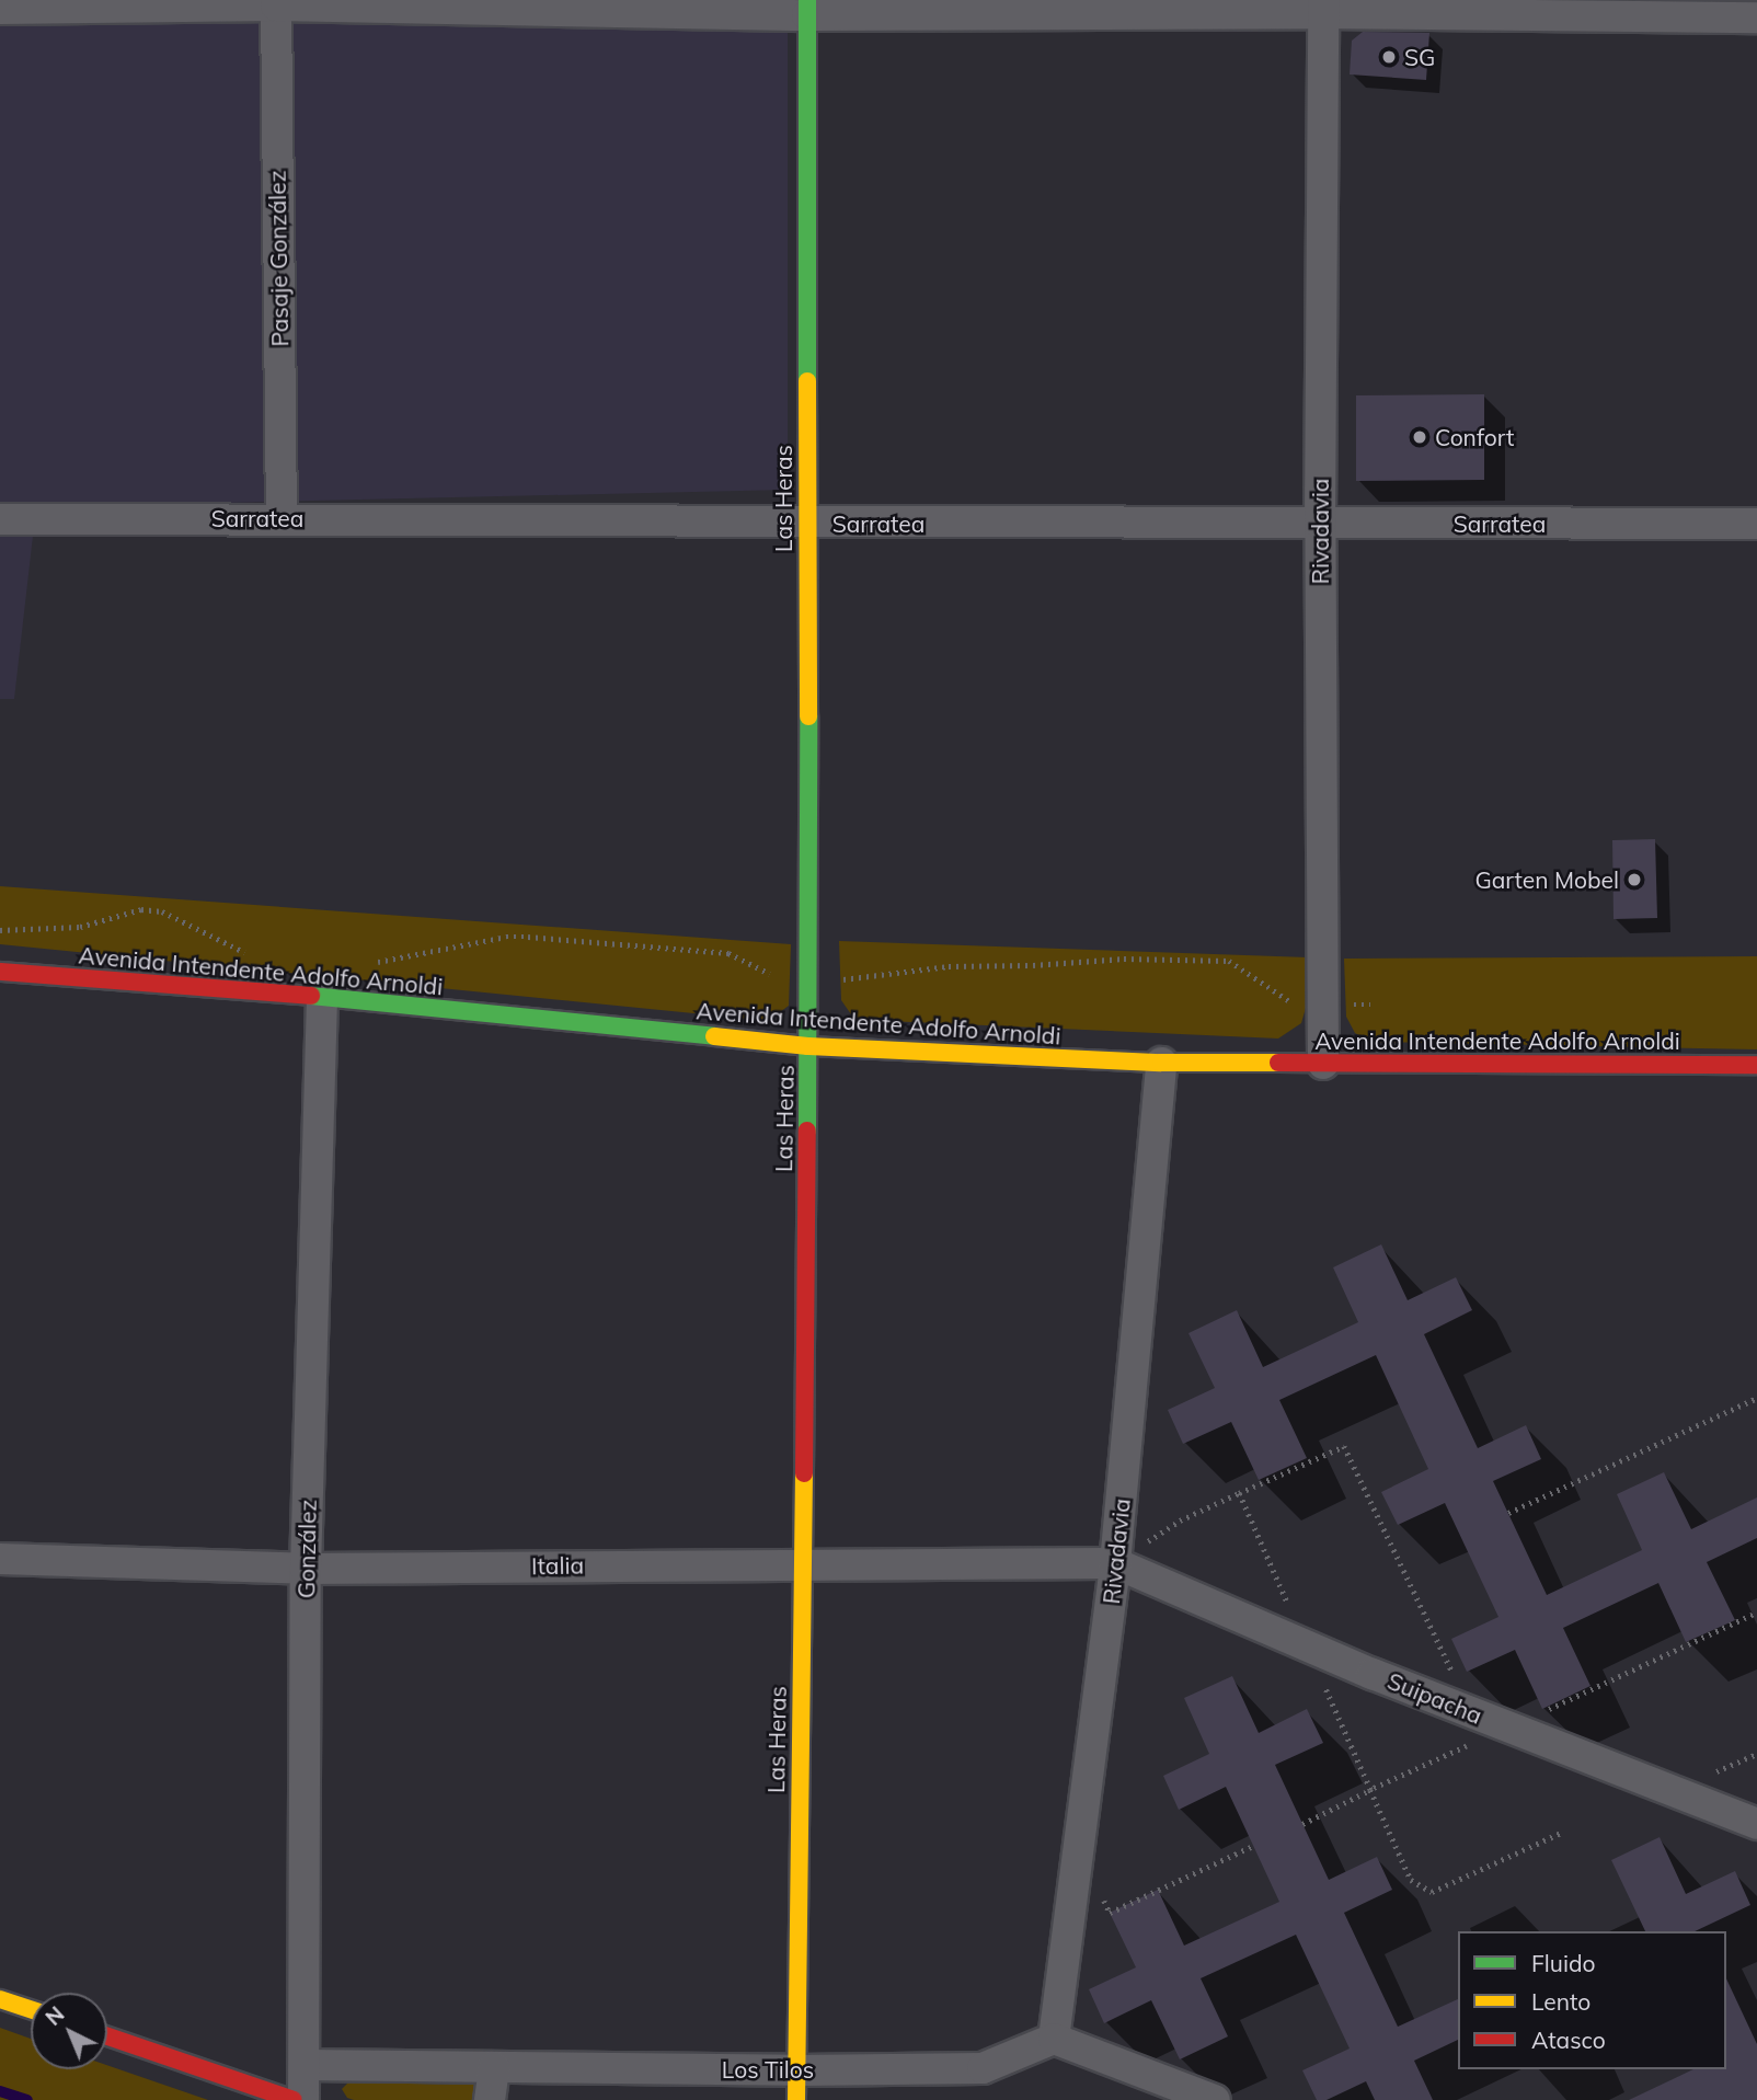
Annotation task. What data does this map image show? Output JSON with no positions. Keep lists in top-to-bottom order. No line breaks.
{"streets":{"street":["Pasaje González","Las Heras","Sarratea","Rivadavia","Avenida Intendente Adolfo Arnoldi","González","Italia","Suipacha","Los Tilos"]},"crossings":[["Pasaje González","Sarratea"],["Las Heras","Sarratea"],["Las Heras","Avenida Intendente Adolfo Arnoldi"],["Las Heras","Italia"],["Las Heras","Los Tilos"],["Sarratea","Rivadavia"],["Rivadavia","Avenida Intendente Adolfo Arnoldi"],["Rivadavia","Italia"],["Rivadavia","Suipacha"],["Rivadavia","Los Tilos"],["Avenida Intendente Adolfo Arnoldi","González"],["González","Italia"],["González","Los Tilos"],["Italia","Suipacha"]],"places":["SG","Confort","Garten Mobel"],"legend":["Fluido","Lento","Atasco"],"north":"top left"}
